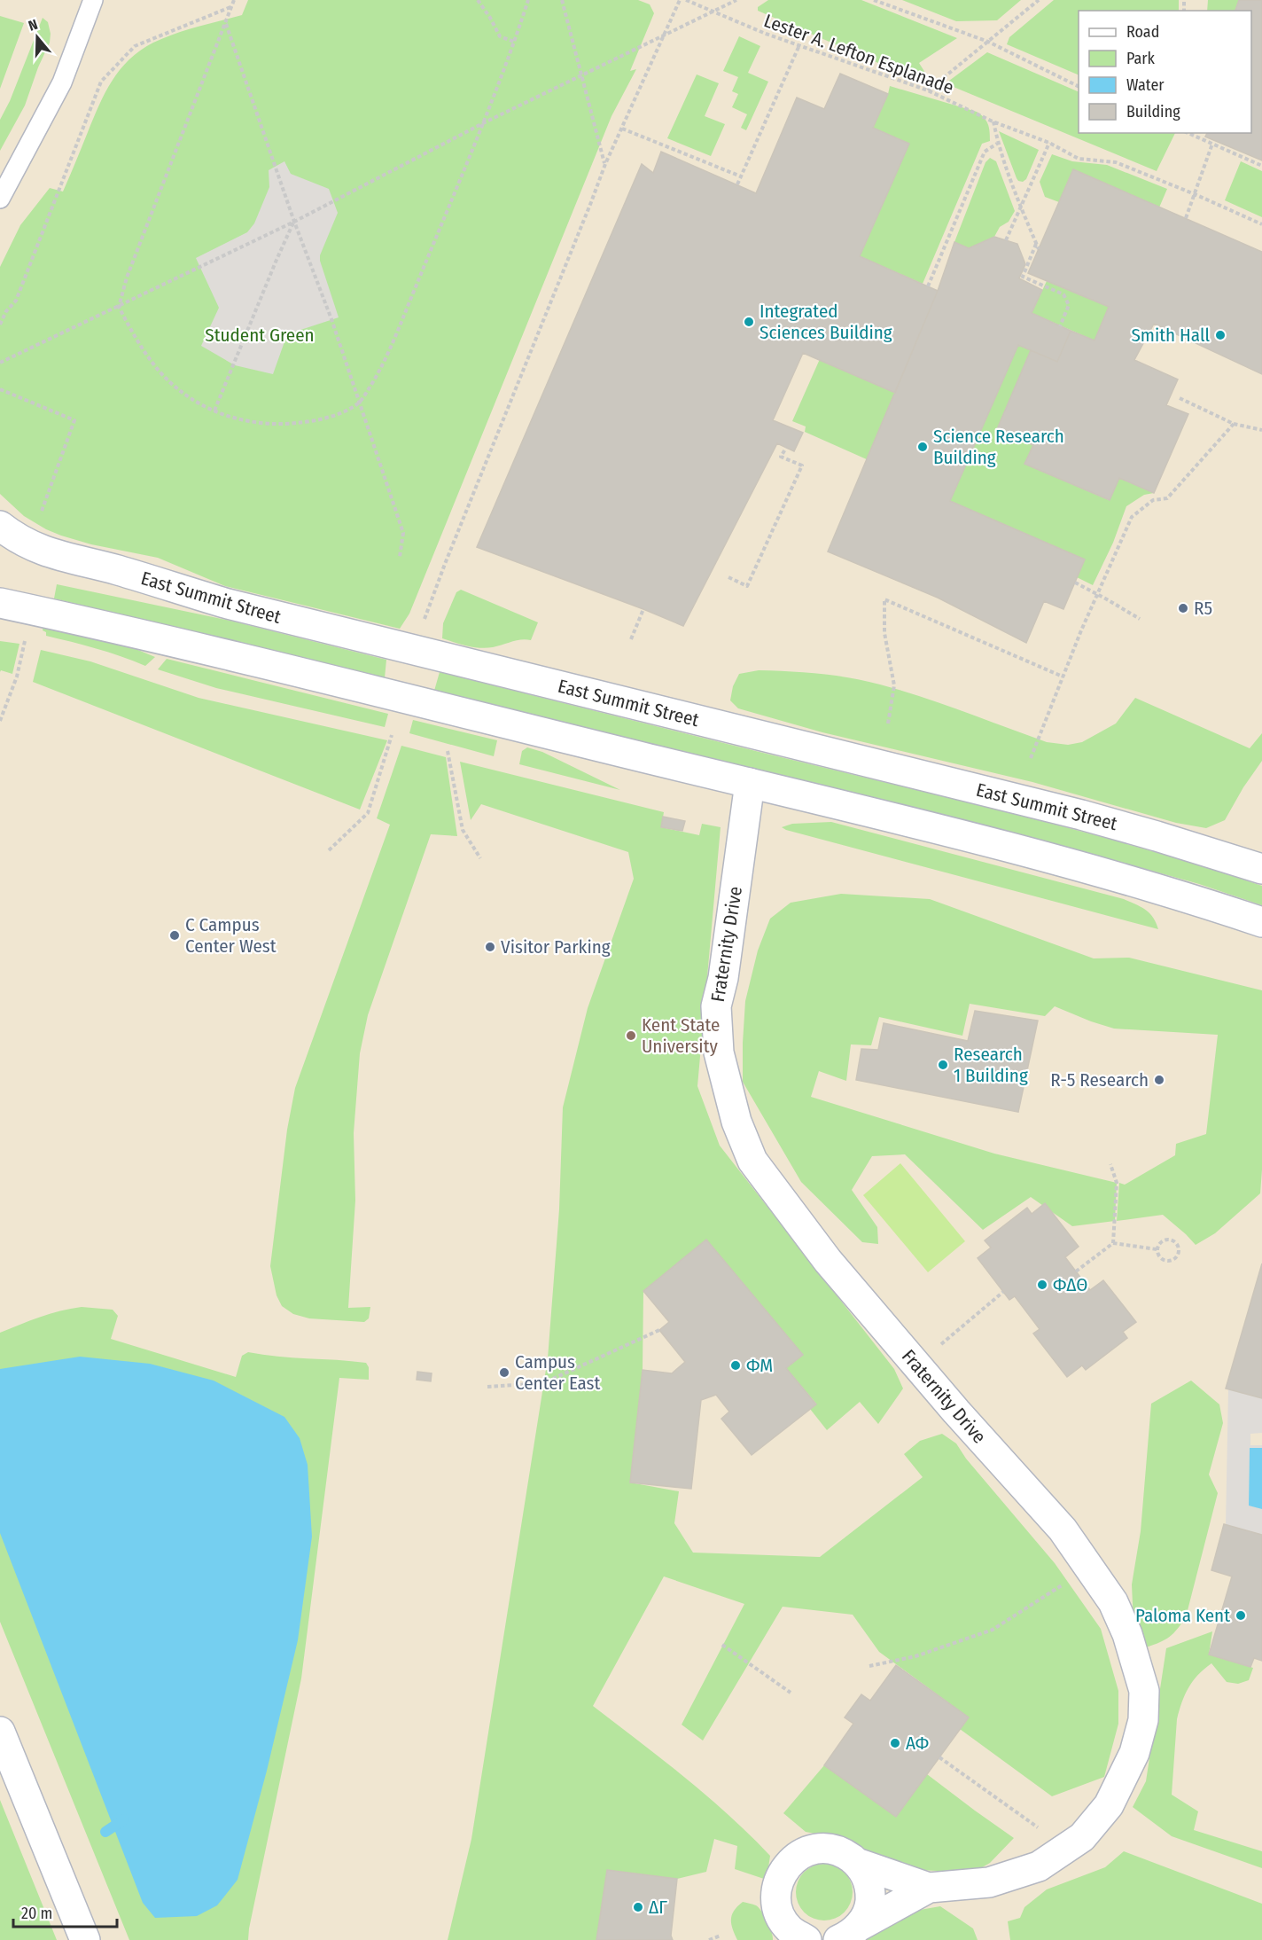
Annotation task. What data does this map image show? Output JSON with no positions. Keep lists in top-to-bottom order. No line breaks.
{"streets":{"main road":["East Summit Street","Fraternity Drive"],"path":["Lester A. Lefton Esplanade"]},"parks":["Student Green"],"places":["Integrated Sciences Building","Smith Hall","Science Research Building","R5","C Campus Center West","Visitor Parking","Kent State University","Research 1 Building","R-5 Research","ΦΔΘ","ΦΜ","Campus Center East","Paloma Kent","ΑΦ","ΔΓ"],"legend":["Road","Park","Water","Building"],"scale_bar":"20 m","north":"top"}
